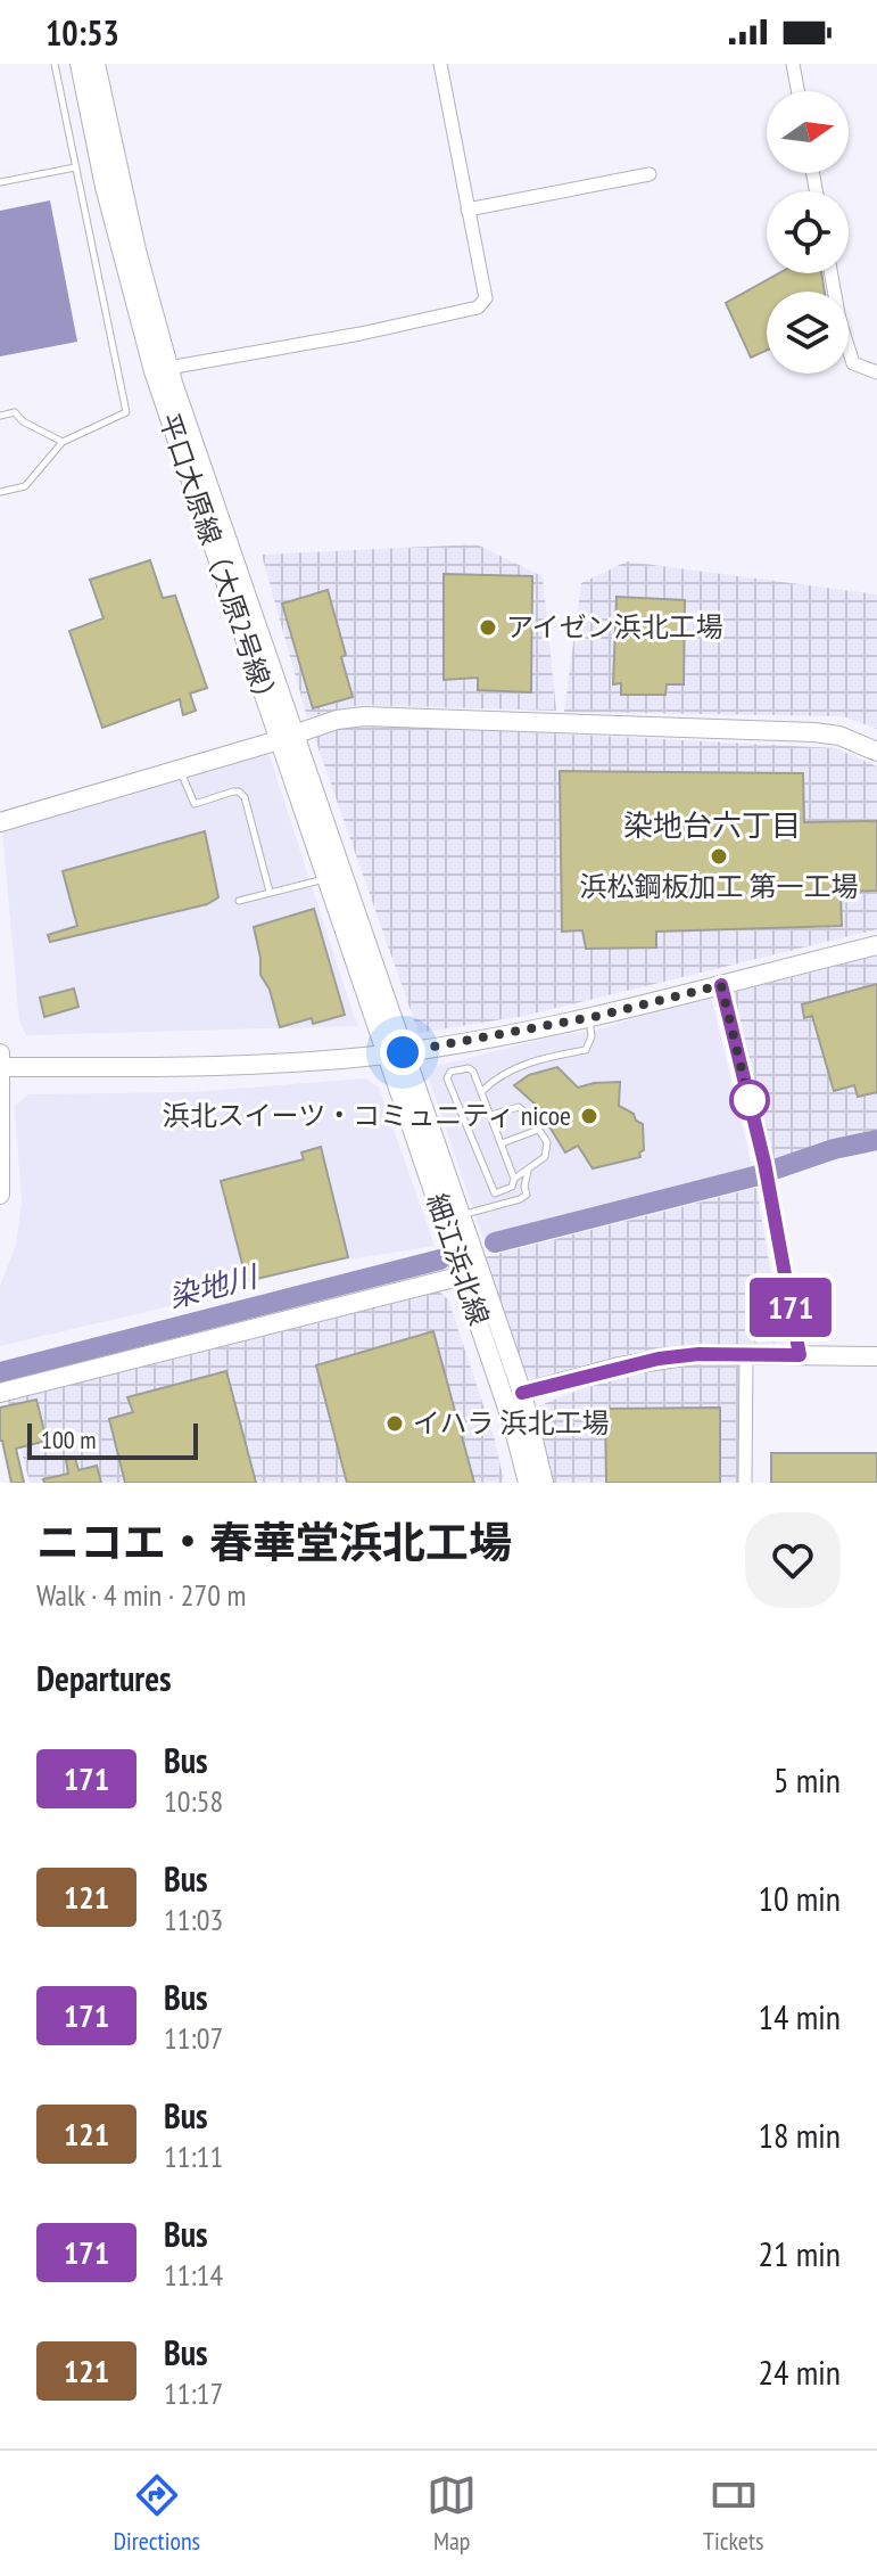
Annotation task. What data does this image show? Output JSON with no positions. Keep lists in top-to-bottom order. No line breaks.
{"streets":{"street":["平口大原線（大原2号線）","細江浜北線"]},"crossings":[["平口大原線（大原2号線）","細江浜北線"]],"districts":["染地台六丁目"],"water":["染地川"],"places":["アイゼン浜北工場","浜松鋼板加工 第一工場","浜北スイーツ・コミュニティ nicoe","イハラ 浜北工場"],"lines":["bus line 171"],"scale_bar":"100 m","north":"right","page":{"status":"10:53","on_map":"171","scale":"100 m","heading":[["ニコエ・春華堂浜北工場","Walk · 4 min · 270 m"],"Departures"],"list":[{"mark":"171","name":"Bus","note":"10:58","value":"5 min"},{"mark":"121","name":"Bus","note":"11:03","value":"10 min"},{"mark":"171","name":"Bus","note":"11:07","value":"14 min"},{"mark":"121","name":"Bus","note":"11:11","value":"18 min"},{"mark":"171","name":"Bus","note":"11:14","value":"21 min"},{"mark":"121","name":"Bus","note":"11:17","value":"24 min"}],"tabs":["Directions","Map","Tickets"]}}
